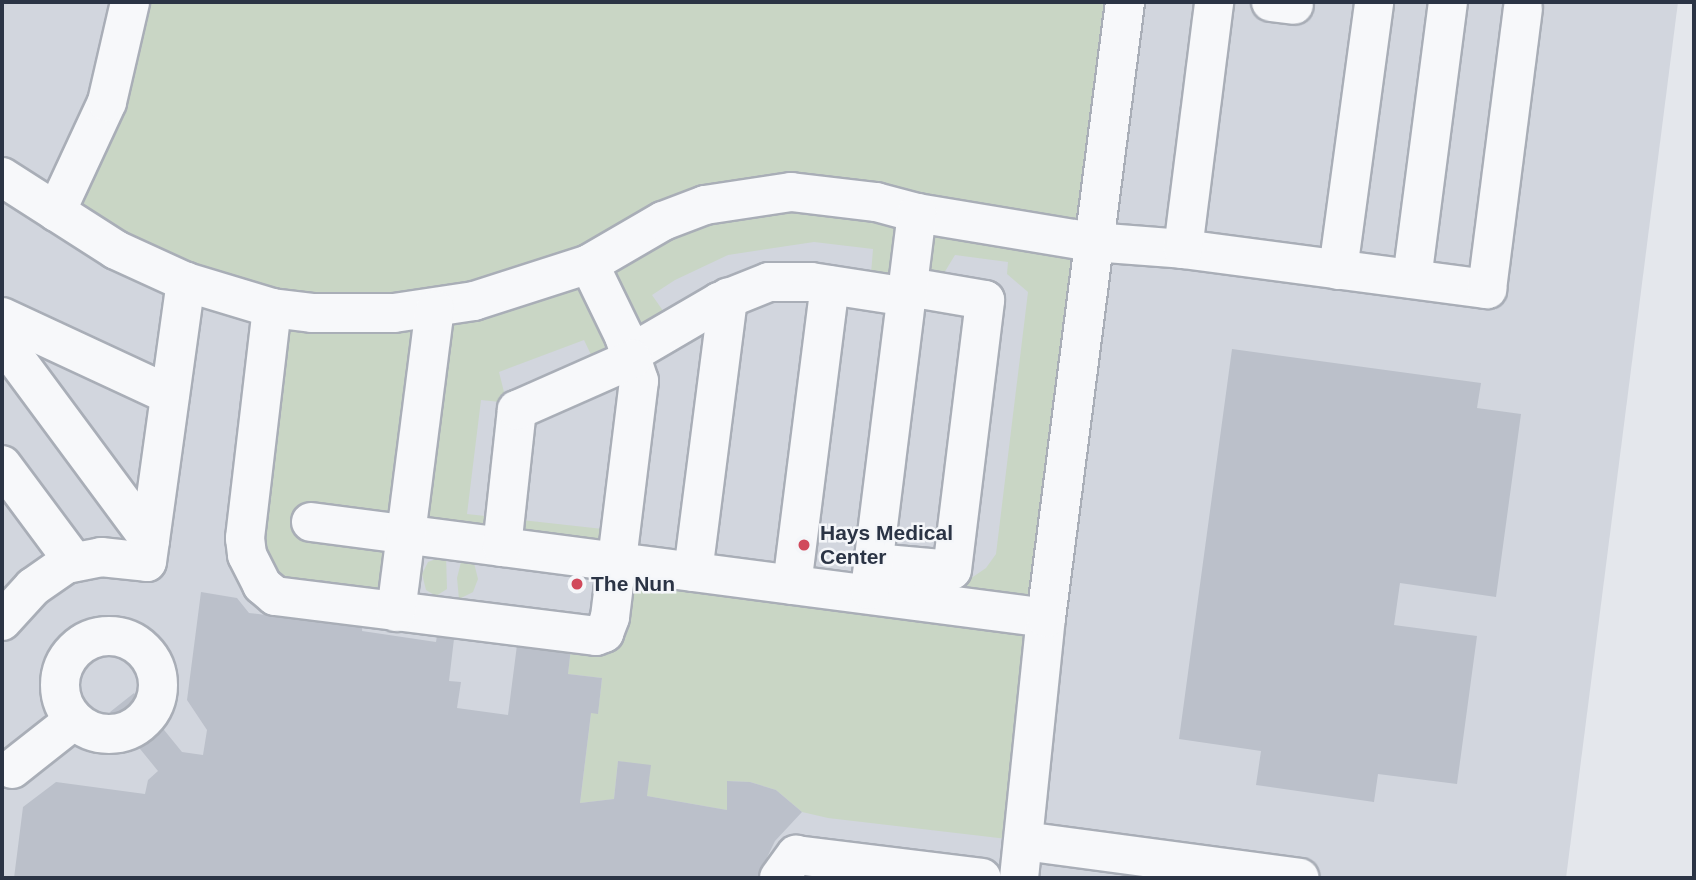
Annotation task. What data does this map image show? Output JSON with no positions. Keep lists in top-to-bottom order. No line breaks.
{"places":["Hays Medical Center","The Nun"]}
